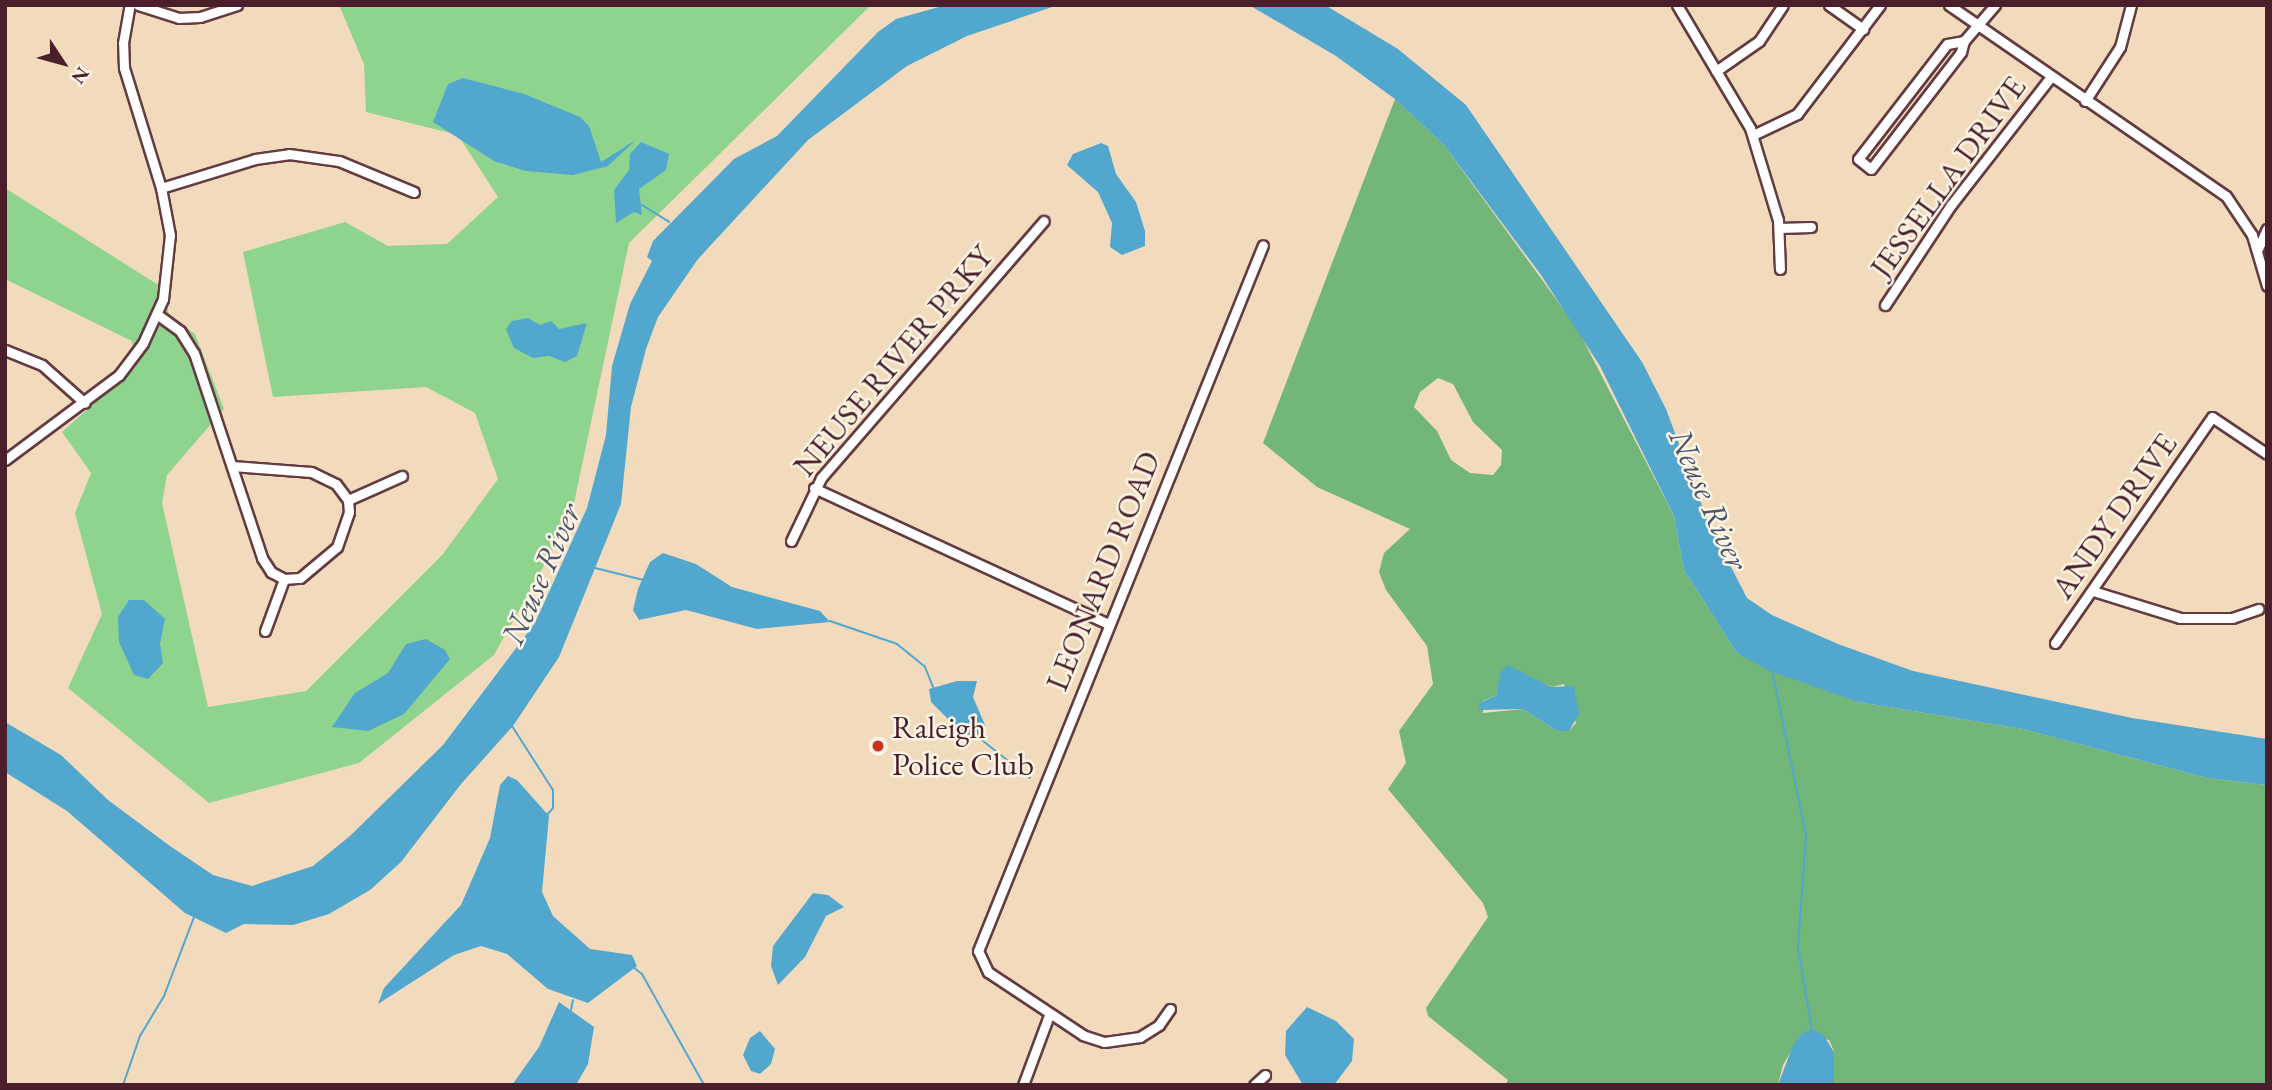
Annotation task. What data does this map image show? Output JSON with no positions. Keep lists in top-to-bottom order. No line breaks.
{"streets":{"street":["JESSELLA DRIVE","NEUSE RIVER PRKY","ANDY DRIVE","LEONARD ROAD"]},"water":["Neuse River"],"places":["Raleigh Police Club"],"north":"bottom right"}
